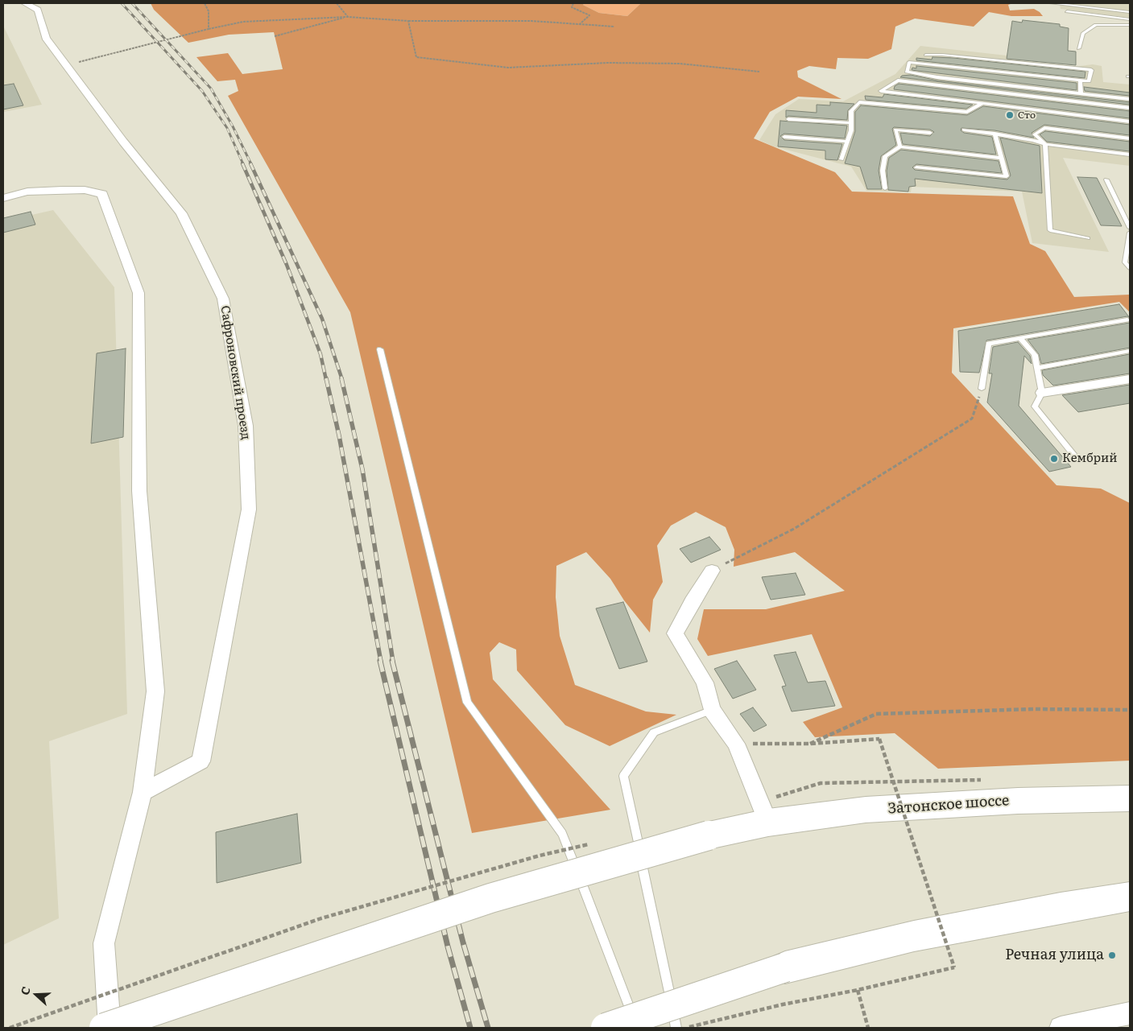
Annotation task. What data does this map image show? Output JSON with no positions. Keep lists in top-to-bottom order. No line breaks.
{"streets":{"main road":["Затонское шоссе"],"street":["Сафроновский проезд"]},"places":["Сто","Кембрий","Речная улица"],"north":"left"}
